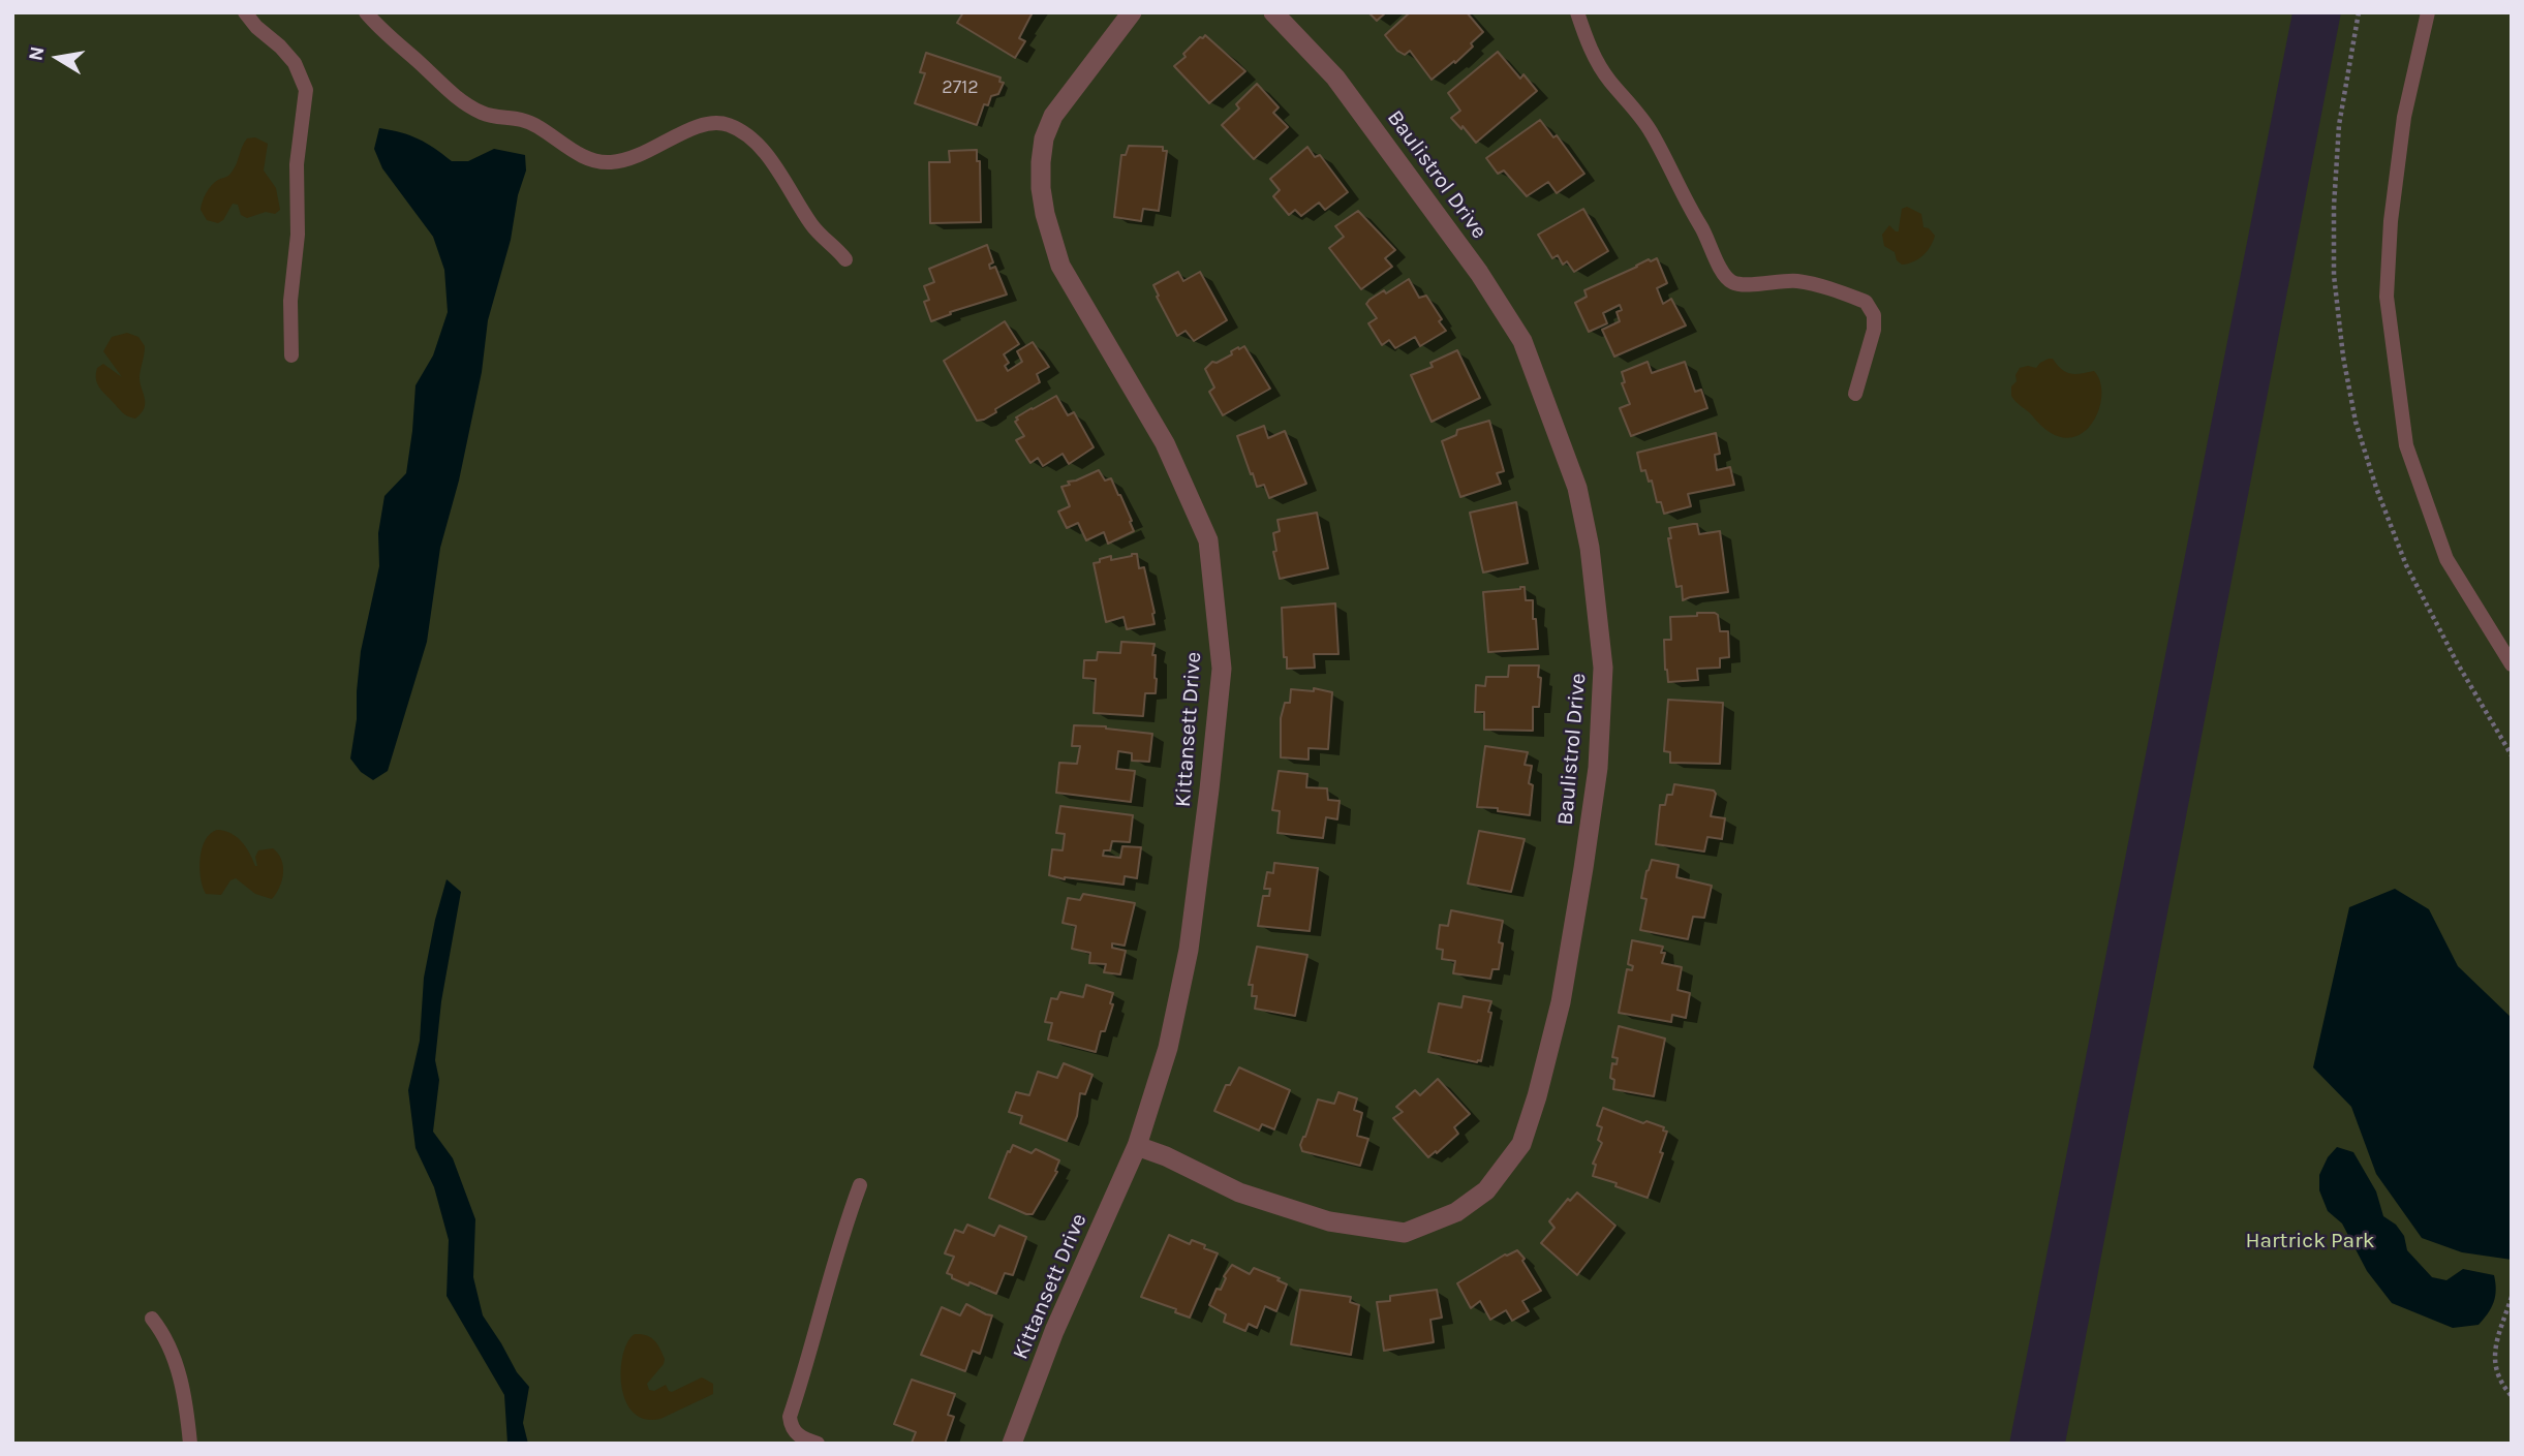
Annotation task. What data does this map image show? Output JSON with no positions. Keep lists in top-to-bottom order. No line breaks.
{"streets":{"street":["Baulistrol Drive","Kittansett Drive"]},"crossings":[["Baulistrol Drive","Kittansett Drive"]],"parks":["Hartrick Park"],"house_numbers":["2712"],"north":"left"}
